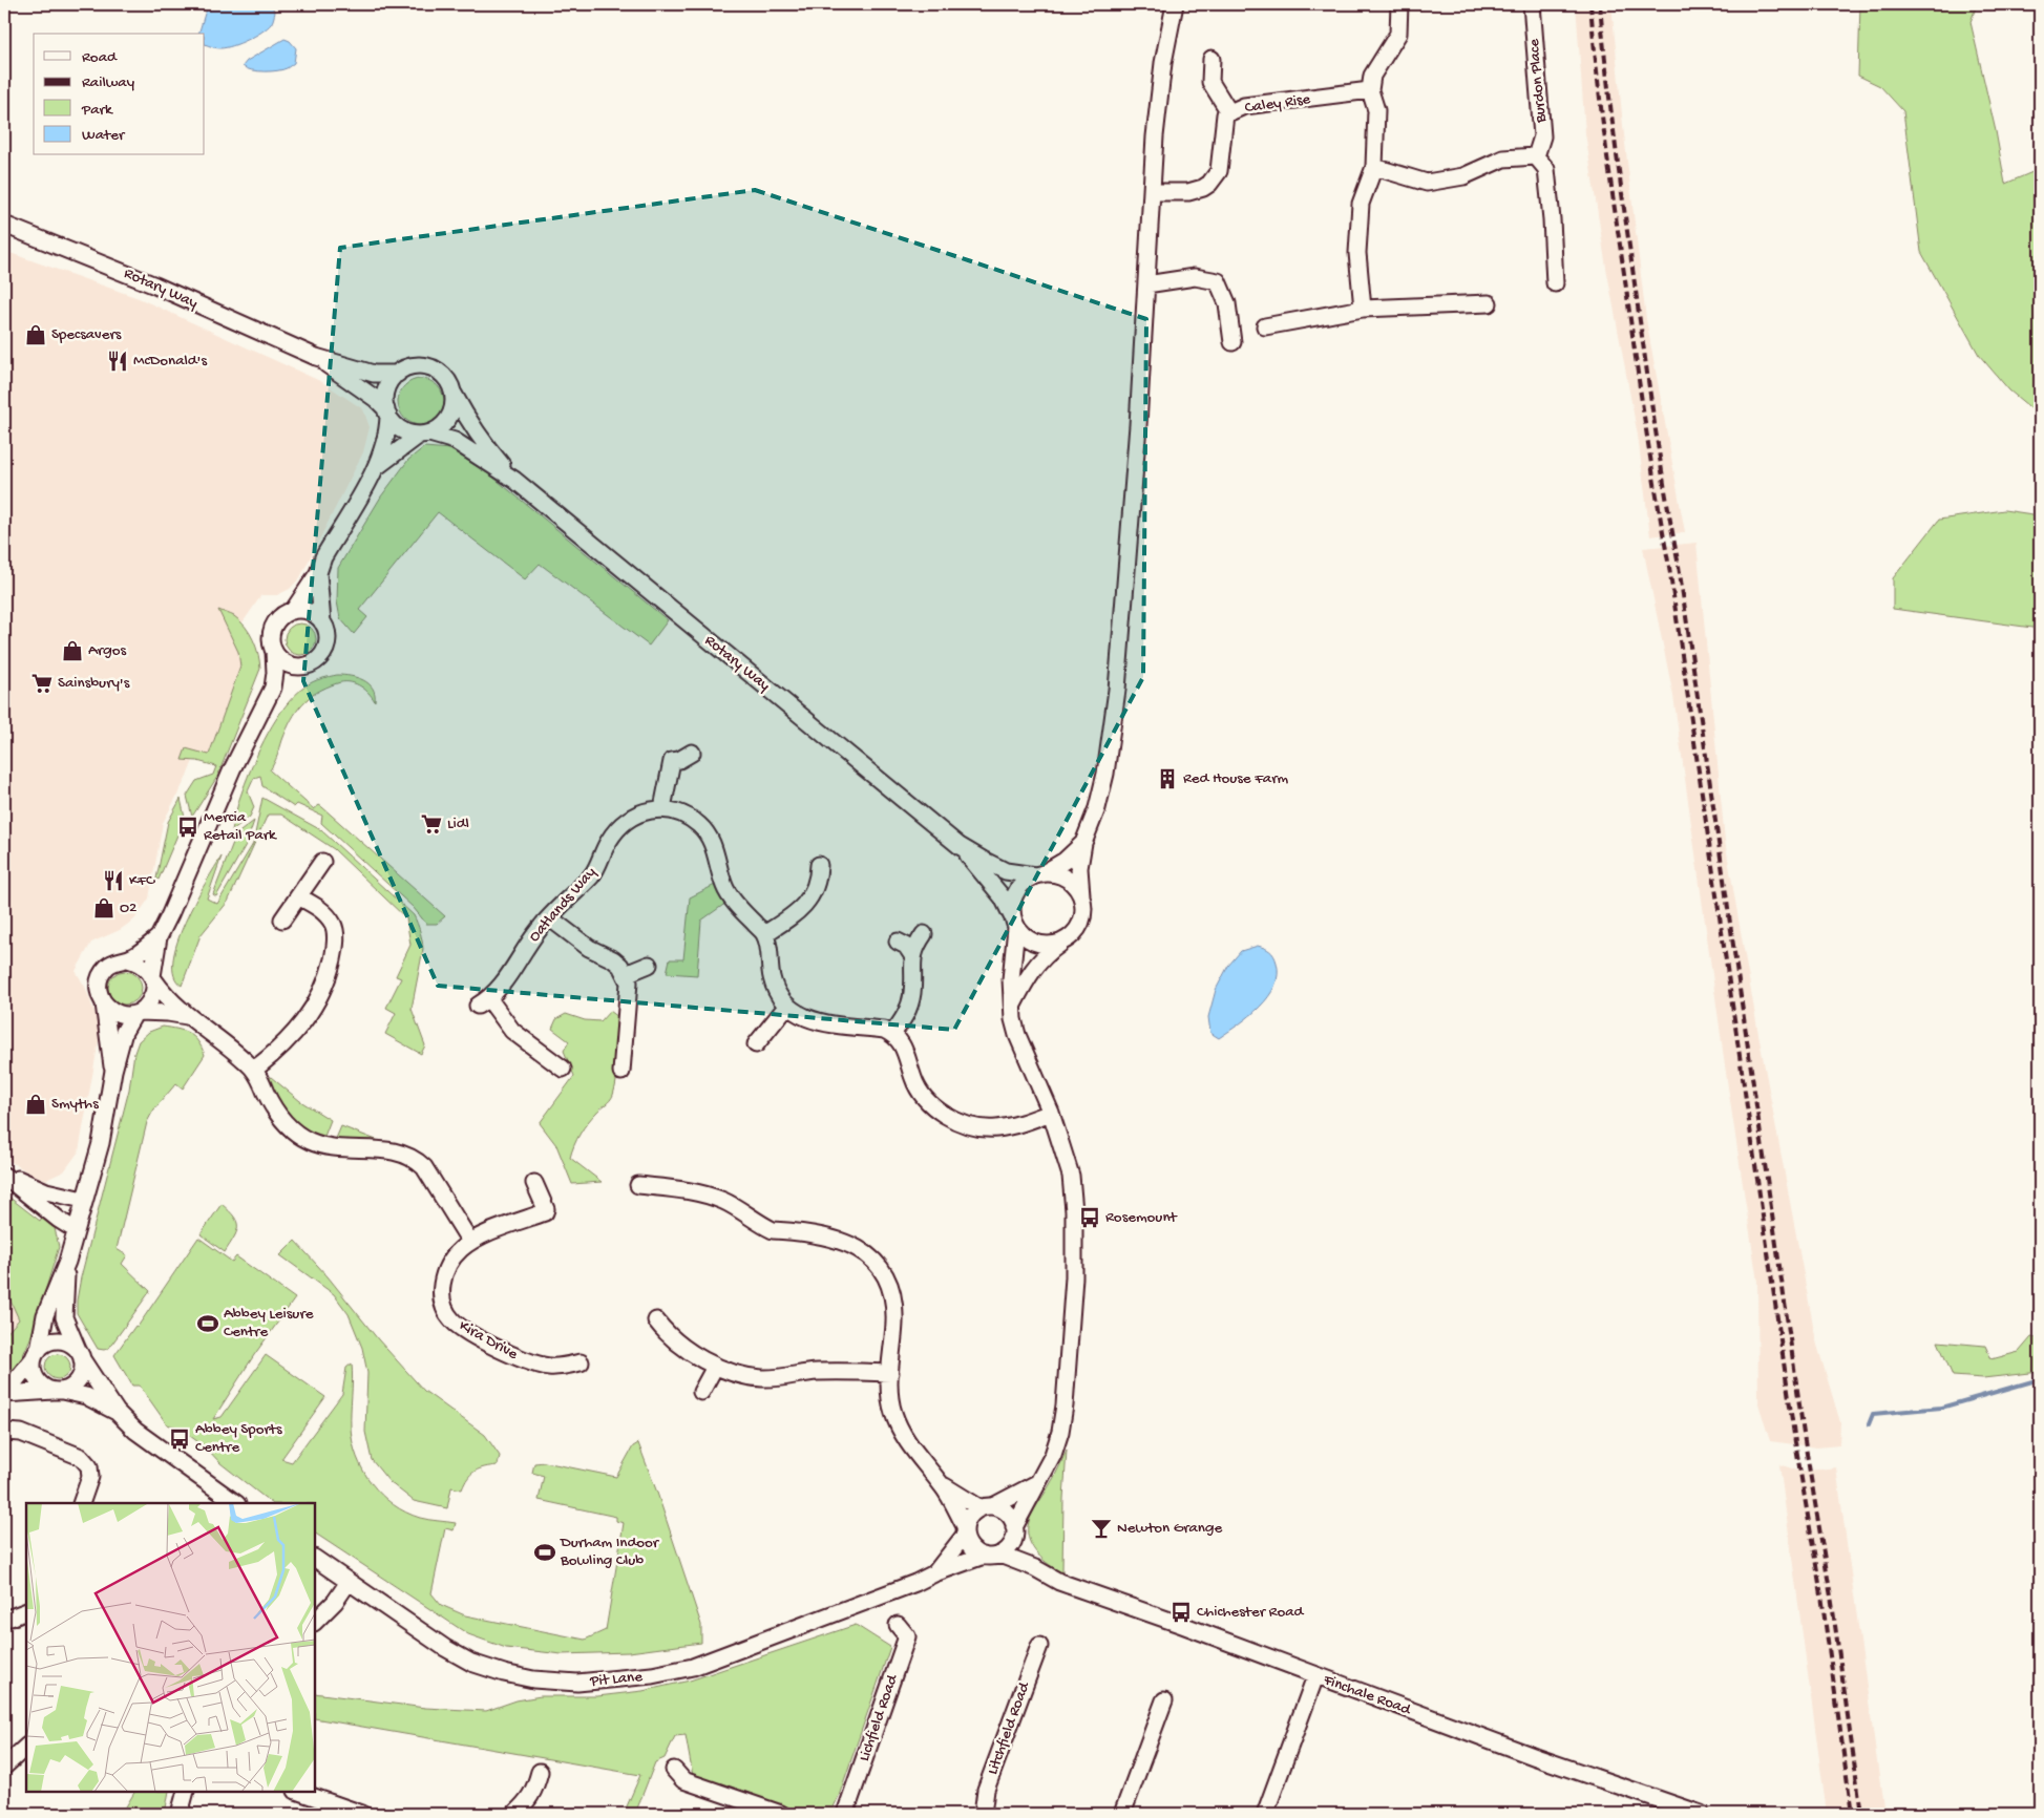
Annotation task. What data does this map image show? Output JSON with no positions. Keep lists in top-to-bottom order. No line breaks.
{"streets":{"street":["Burdon Place","Caley Rise","Rotary Way","Oatlands Way","Kira Drive","Pit Lane","Finchale Road","Lichfield Road","Litchfield Road"]},"crossings":[["Pit Lane","Finchale Road"]],"places":{"shop":["Specsavers","Argos","O2","Smyths"],"restaurant":["McDonald's","KFC"],"supermarket":["Sainsbury's","Lidl"],"building":["Red House Farm"],"bus stop":["Mercia Retail Park","Rosemount","Abbey Sports Centre","Chichester Road"],"sports":["Abbey Leisure Centre","Durham Indoor Bowling Club"],"bar":["Newton Grange"]},"legend":["Road","Railway","Park","Water"]}
